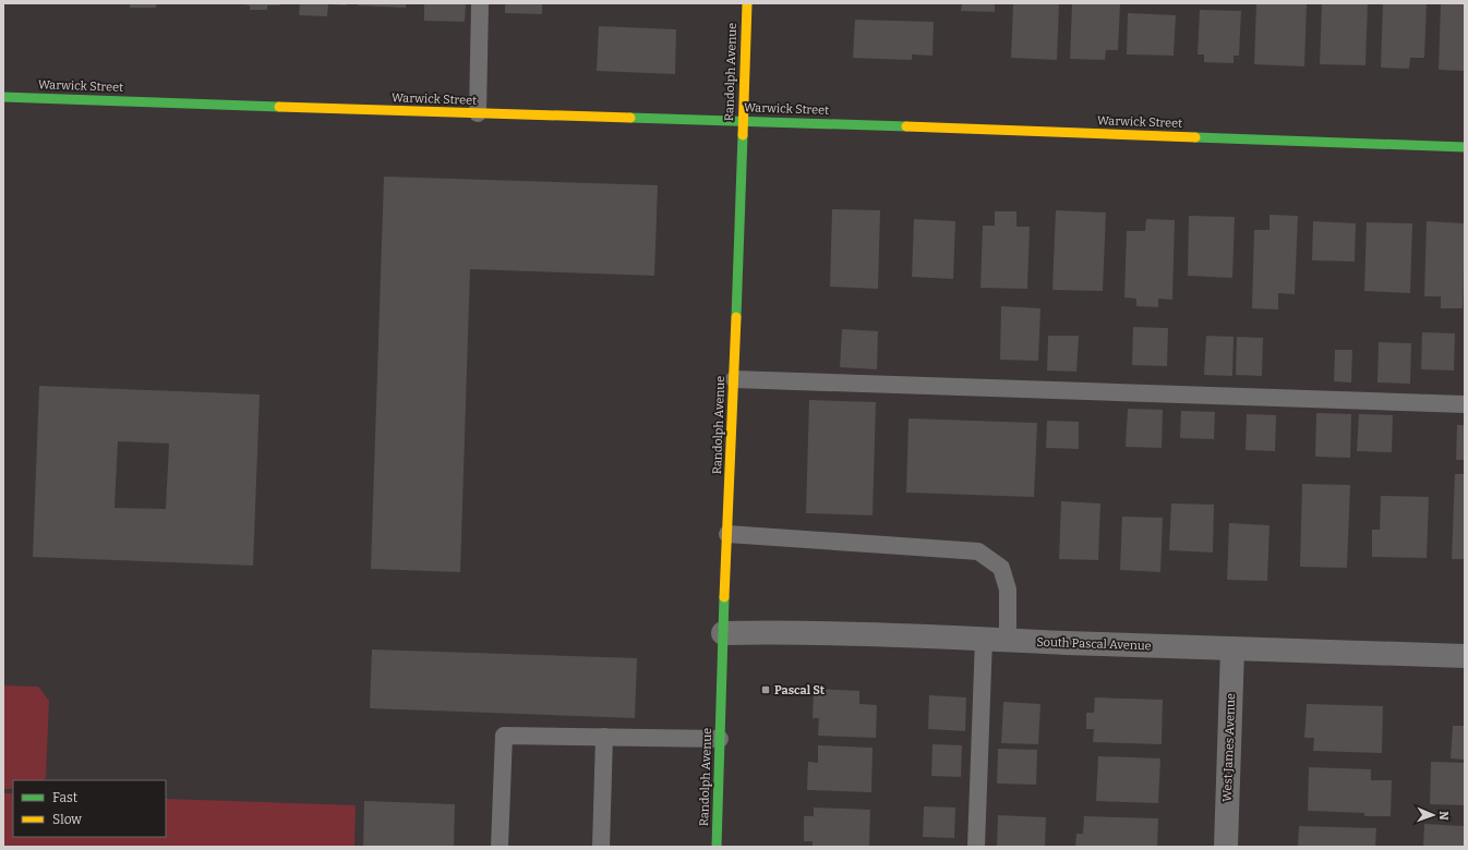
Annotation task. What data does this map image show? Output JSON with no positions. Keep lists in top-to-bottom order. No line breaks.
{"streets":{"street":["Randolph Avenue","Warwick Street","South Pascal Avenue","West James Avenue"]},"crossings":[["Randolph Avenue","Warwick Street"],["Randolph Avenue","South Pascal Avenue"],["South Pascal Avenue","West James Avenue"]],"places":{"transit":["Pascal St"]},"legend":["Fast","Slow"],"north":"right"}
